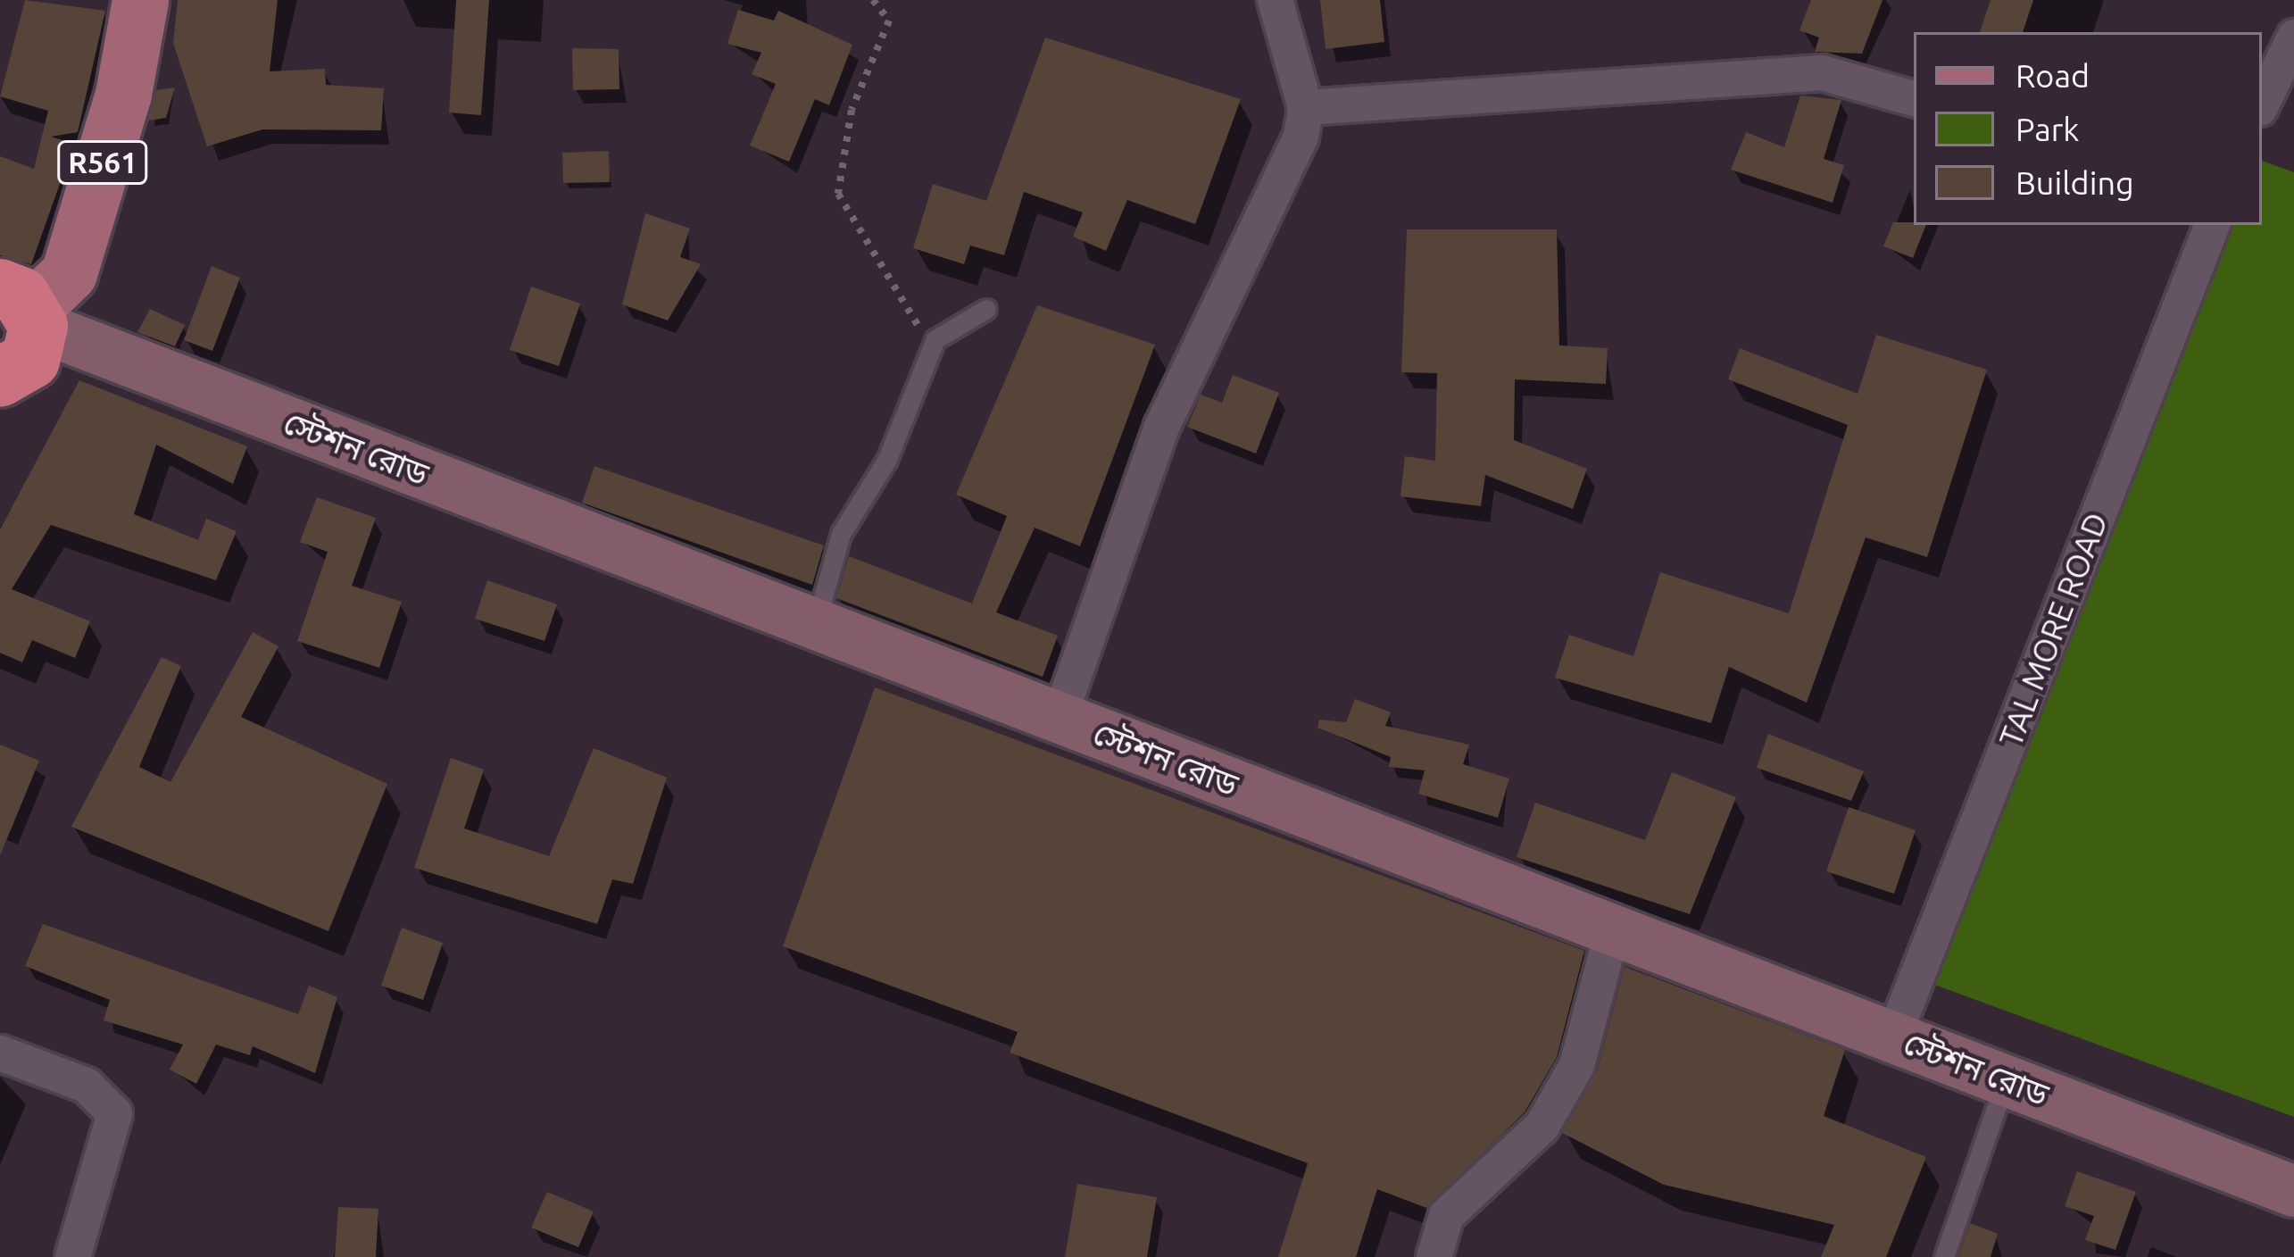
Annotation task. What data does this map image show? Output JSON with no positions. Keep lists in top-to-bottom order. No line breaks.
{"streets":{"main road":["R561","স্টেশন রোড"],"street":["TAL MORE ROAD"]},"crossings":[["R561","স্টেশন রোড"],["স্টেশন রোড","TAL MORE ROAD"]],"legend":["Road","Park","Building"]}
